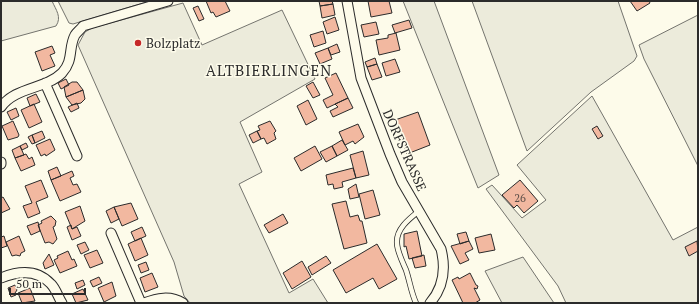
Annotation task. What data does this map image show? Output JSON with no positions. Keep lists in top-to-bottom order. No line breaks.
{"streets":{"street":["DORFSTRASSE"]},"districts":["ALTBIERLINGEN"],"places":["Bolzplatz"],"house_numbers":["26"],"scale_bar":"50 m"}
